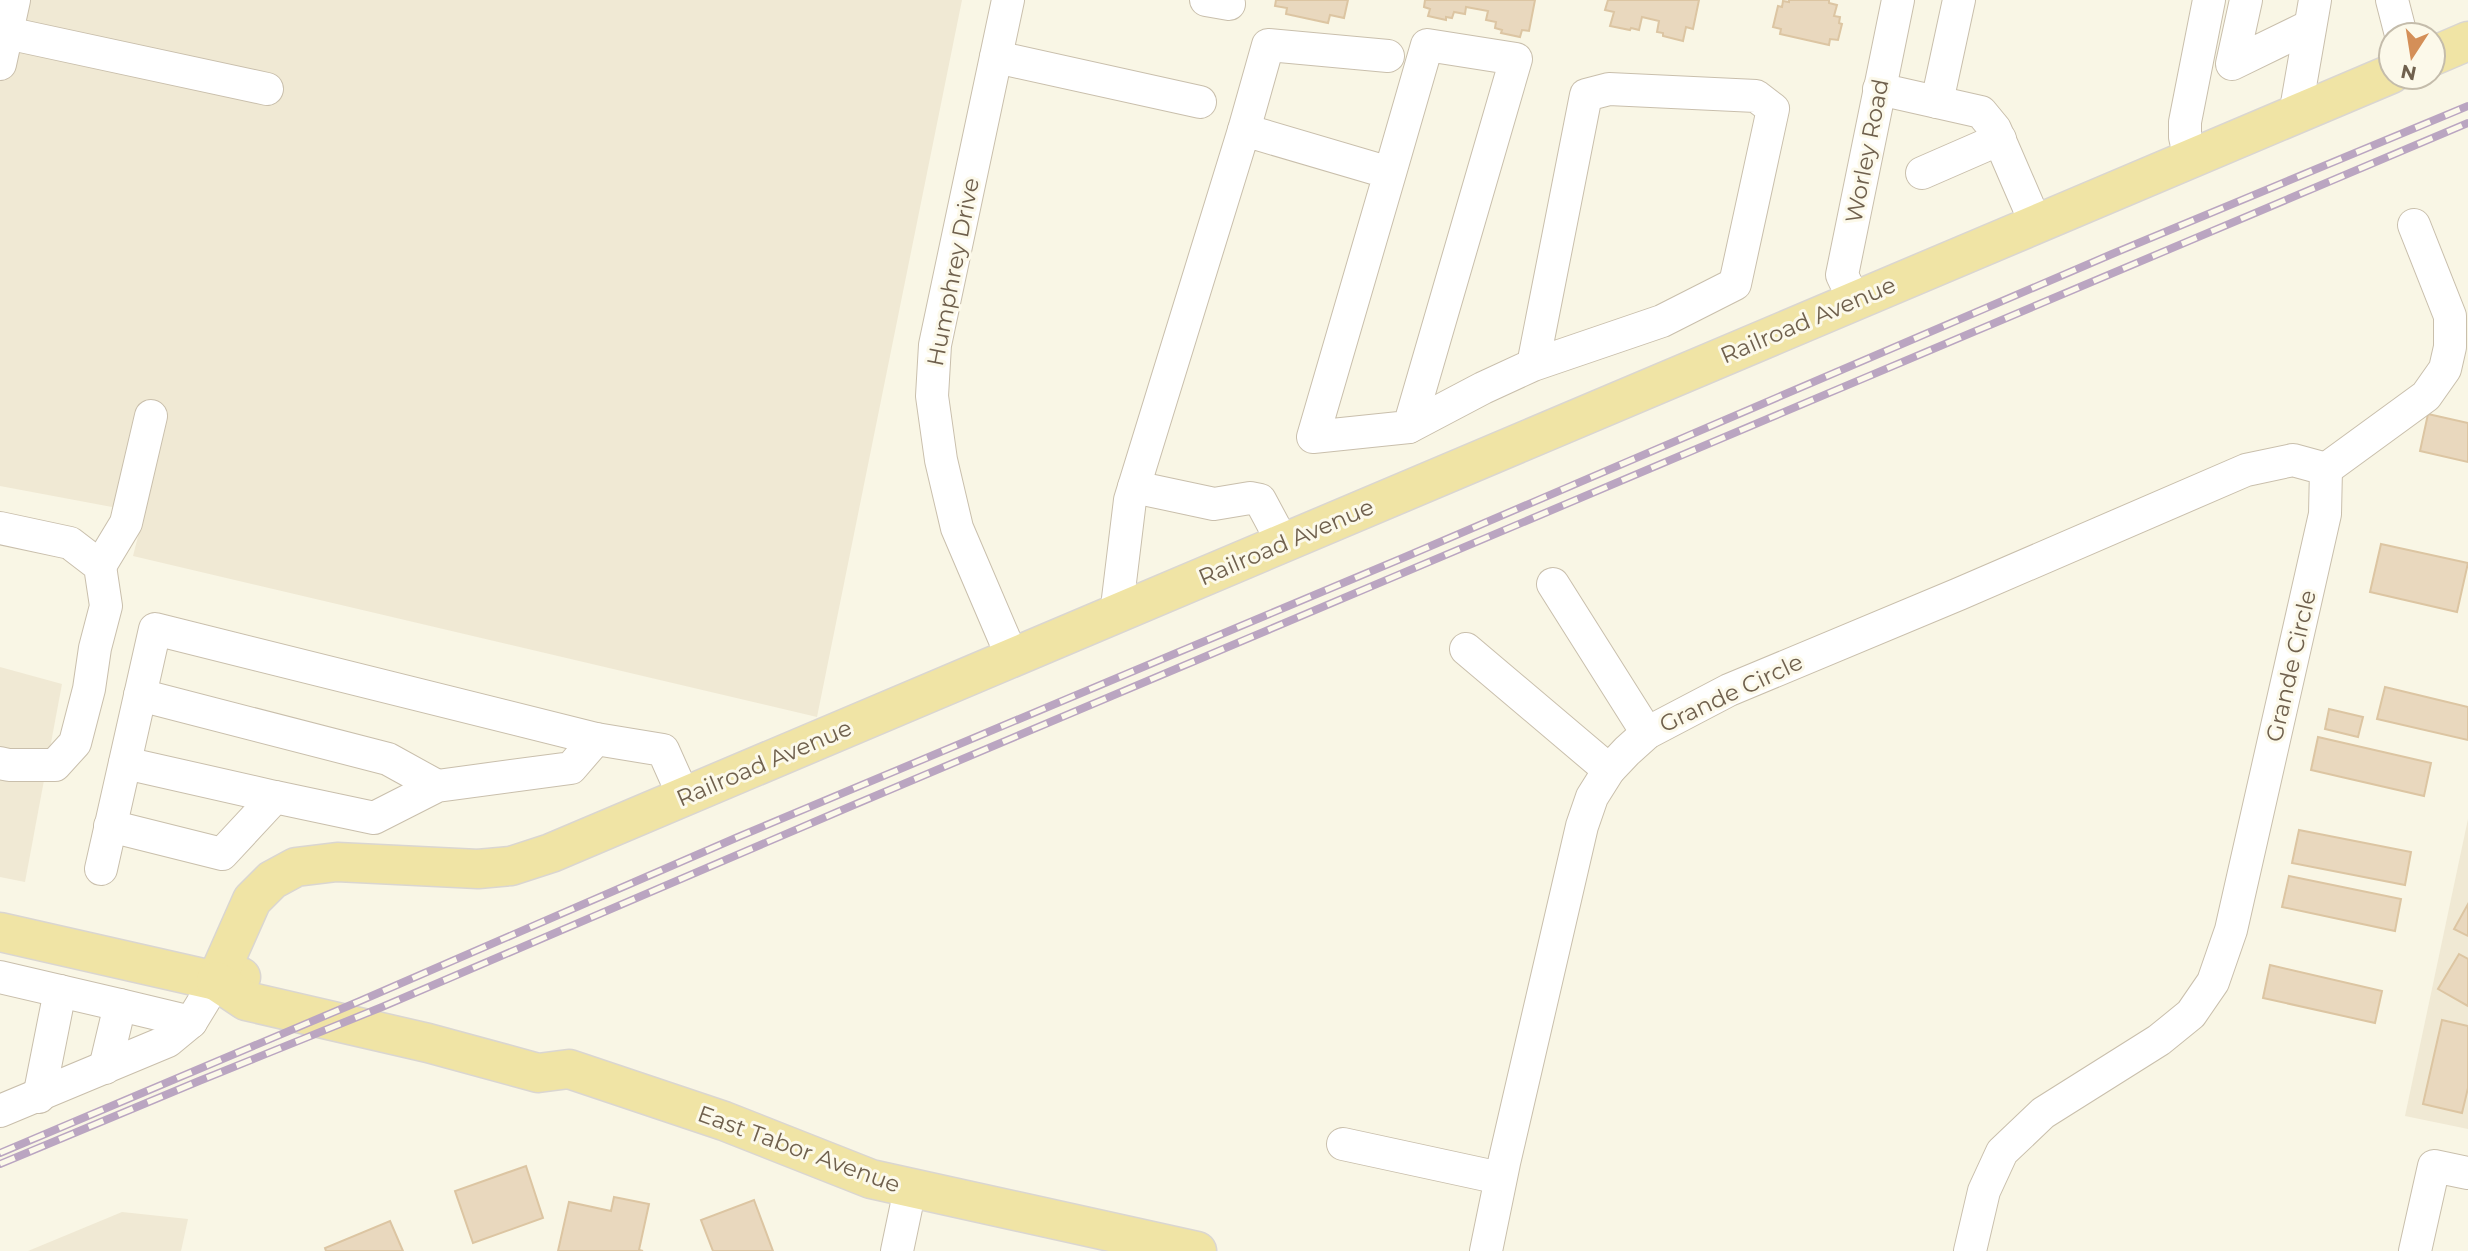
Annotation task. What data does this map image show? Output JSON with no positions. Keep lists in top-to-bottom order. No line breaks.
{"streets":{"main road":["Railroad Avenue","East Tabor Avenue"],"street":["Worley Road","Humphrey Drive","Grande Circle"]},"crossings":[["Worley Road","Railroad Avenue"],["Humphrey Drive","Railroad Avenue"],["Railroad Avenue","East Tabor Avenue"]],"north":"bottom"}
